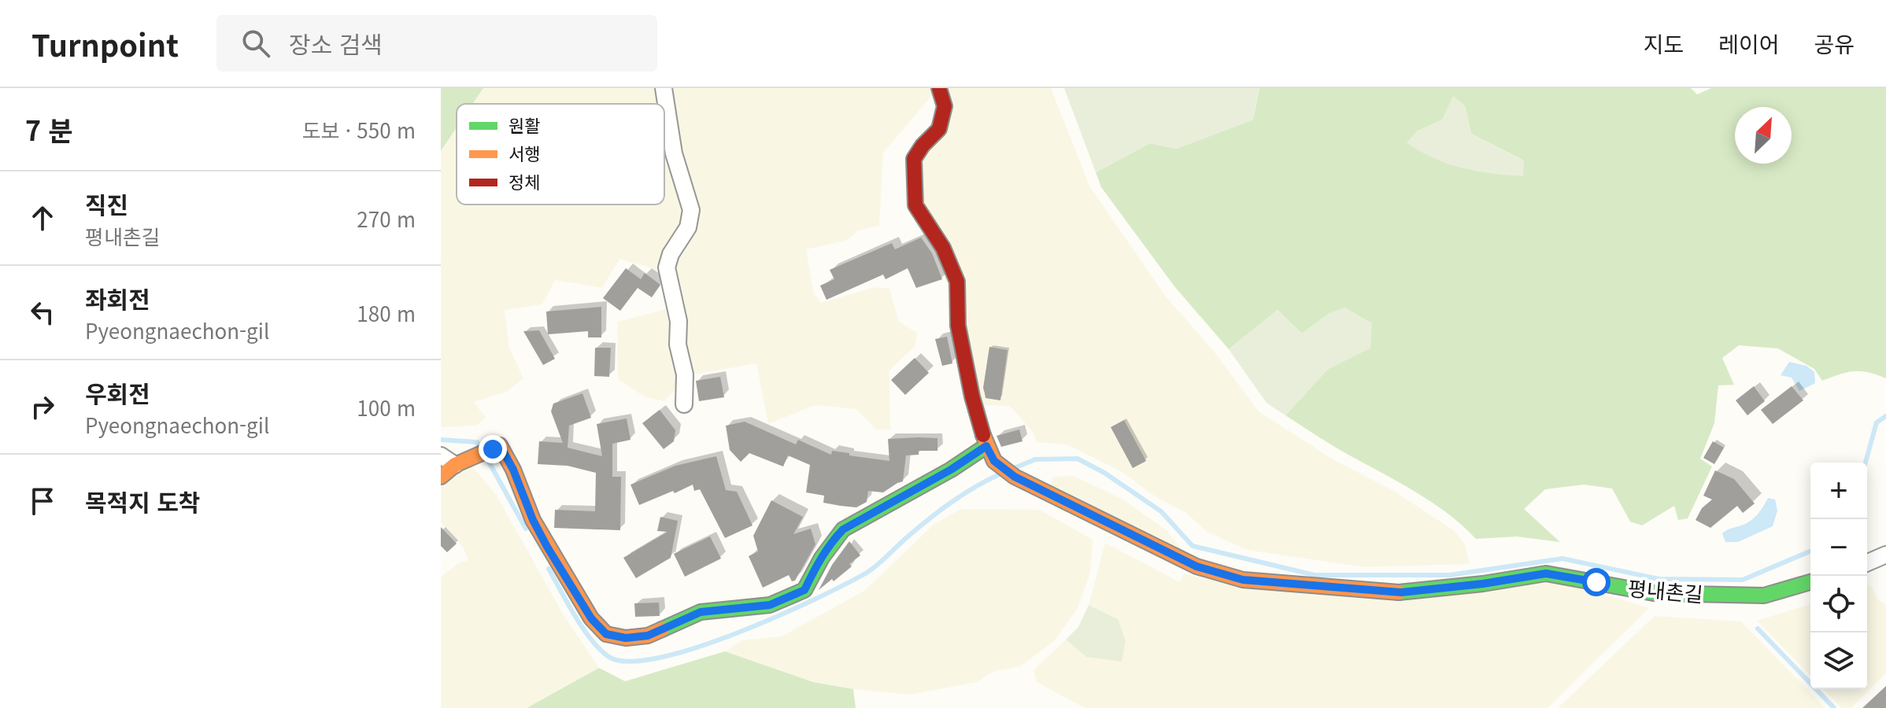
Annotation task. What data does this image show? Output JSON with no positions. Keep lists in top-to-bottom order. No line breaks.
{"streets":{"street":["평내촌길"]},"legend":["원활","서행","정체"],"north":"top right","page":{"header":"Turnpoint","search":"장소 검색","nav":["지도","레이어","공유"],"heading":["7 분","도보 · 550 m"],"list":[["직진","평내촌길","270 m"],["좌회전","Pyeongnaechon-gil","180 m"],["우회전","Pyeongnaechon-gil","100 m"],"목적지 도착"],"map_buttons":["+","−"]}}
